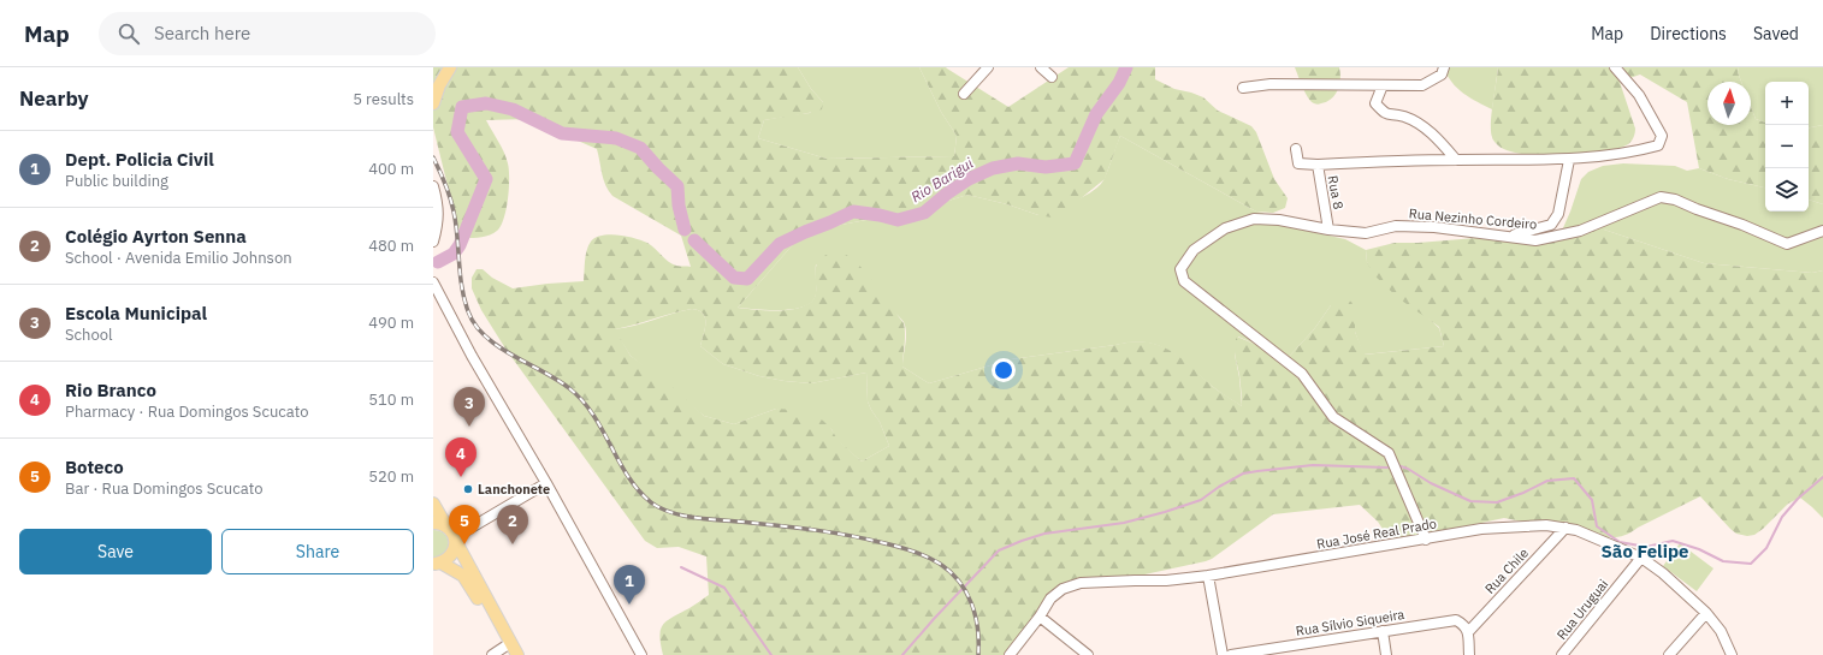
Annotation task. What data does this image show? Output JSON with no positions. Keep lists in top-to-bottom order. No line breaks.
{"streets":{"street":["Rua 8","Rua Nezinho Cordeiro","Rua José Real Prado","Rua Chile","Rua Uruguai","Rua Sílvio Siqueira"]},"crossings":[["Rua 8","Rua Nezinho Cordeiro"],["Rua Nezinho Cordeiro","Rua José Real Prado"],["Rua José Real Prado","Rua Chile"],["Rua José Real Prado","Rua Uruguai"],["Rua Chile","Rua Sílvio Siqueira"]],"districts":["São Felipe"],"water":["Rio Barigui"],"places":["Lanchonete"],"north":"top","page":{"header":"Map","search":"Search here","nav":["Map","Directions","Saved"],"heading":["Nearby","5 results"],"map_buttons":["+","−"],"list":[{"mark":"1","name":"Dept. Policia Civil","note":"Public building","value":"400 m"},{"mark":"2","name":"Colégio Ayrton Senna","note":"School · Avenida Emilio Johnson","value":"480 m"},{"mark":"3","name":"Escola Municipal","note":"School","value":"490 m"},{"mark":"4","name":"Rio Branco","note":"Pharmacy · Rua Domingos Scucato","value":"510 m"},{"mark":"5","name":"Boteco","note":"Bar · Rua Domingos Scucato","value":"520 m"}],"pins":["3","4","2","5","1"],"buttons":["Save","Share"]}}
